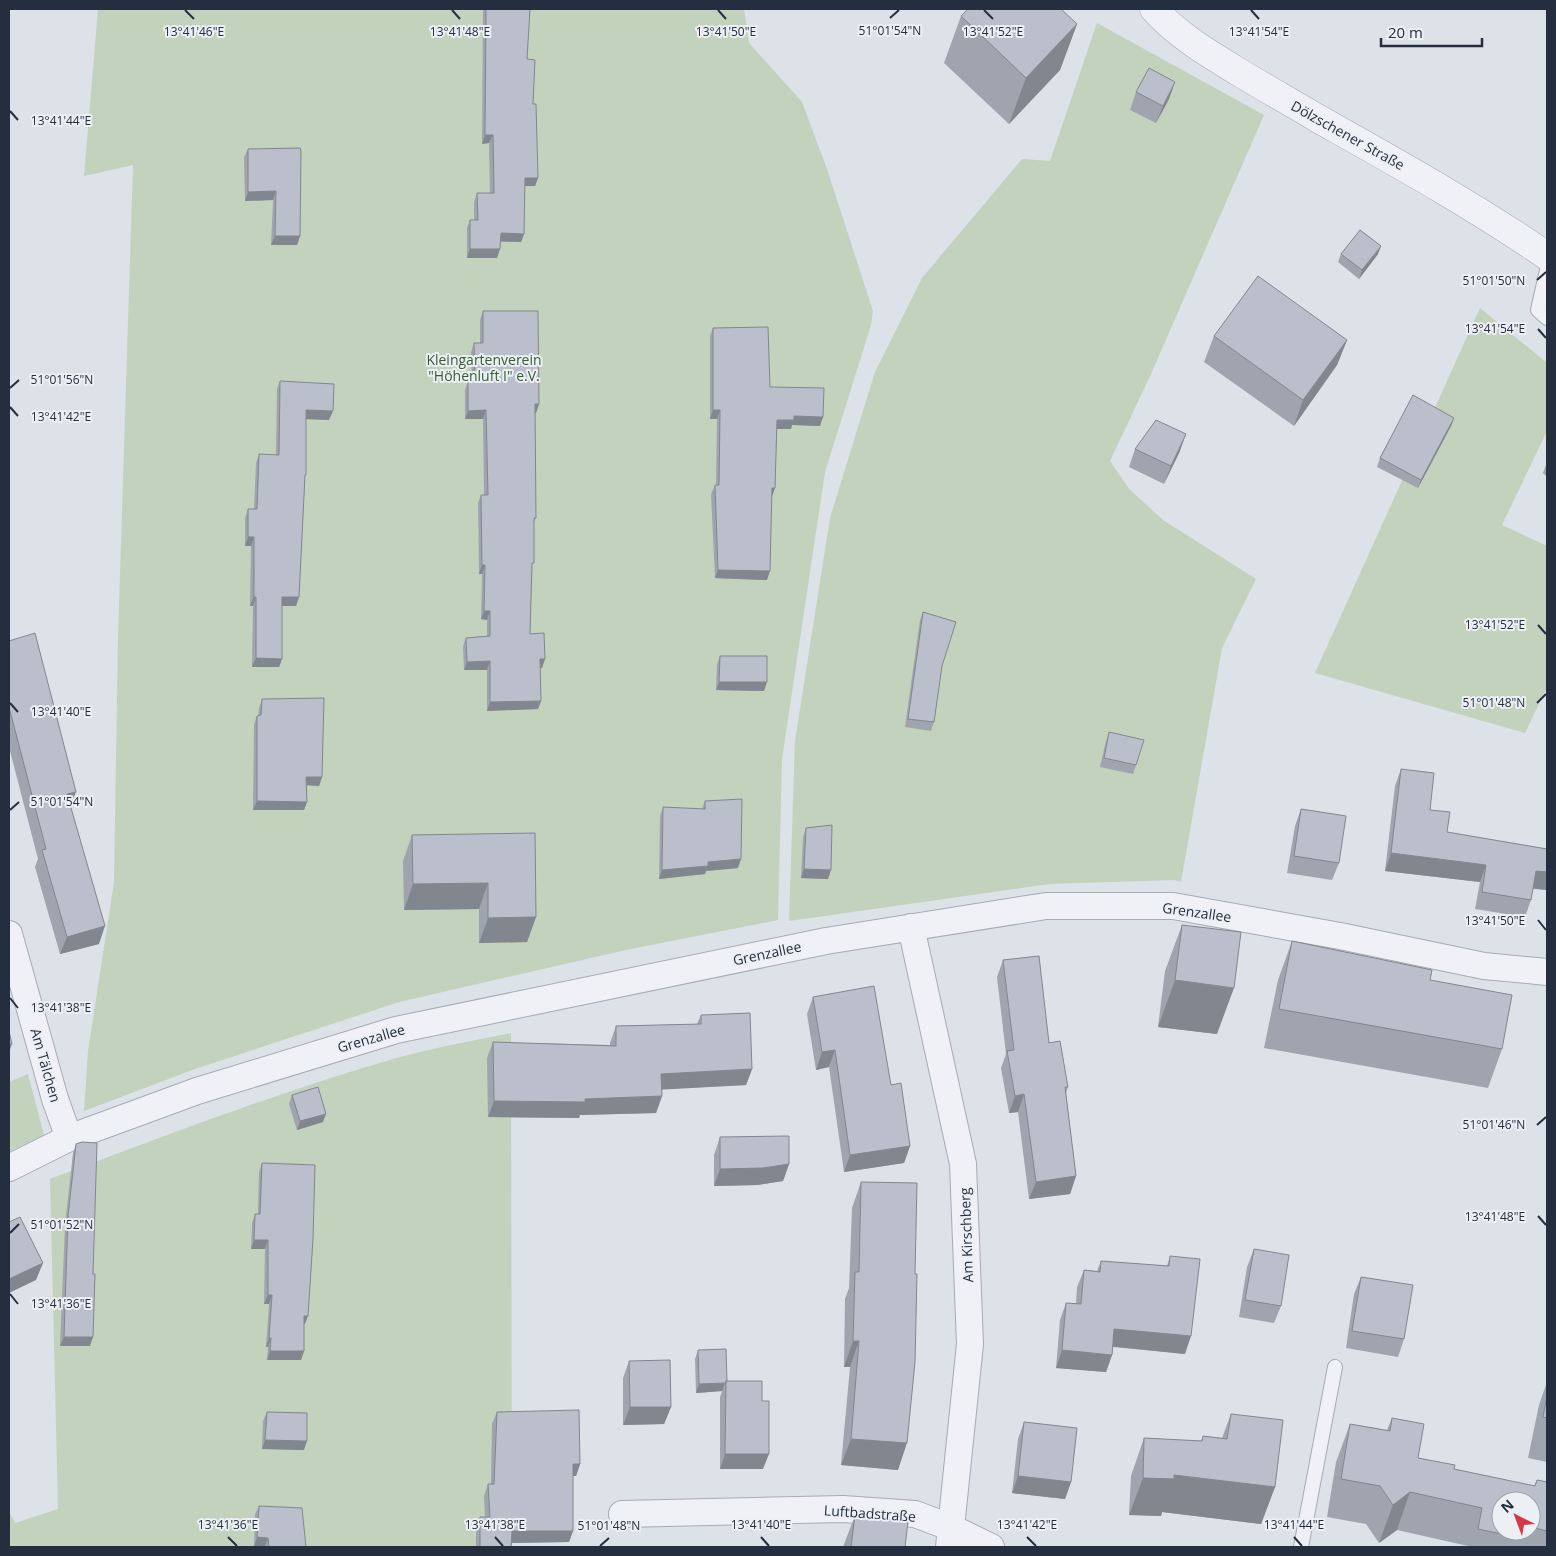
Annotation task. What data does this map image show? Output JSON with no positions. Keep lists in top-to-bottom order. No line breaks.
{"streets":{"street":["Dölzschener Straße","Grenzallee","Am Tälchen","Am Kirschberg","Luftbadstraße"]},"crossings":[["Grenzallee","Am Tälchen"],["Grenzallee","Am Kirschberg"],["Am Kirschberg","Luftbadstraße"]],"parks":["Kleingartenverein \"Höhenluft I\" e.V."],"scale_bar":"20 m","north":"top left","coordinates":["51°01'54\"N","13°41'46\"E","13°41'48\"E","13°41'52\"E","13°41'54\"E","13°41'50\"E","13°41'44\"E","51°01'50\"N","51°01'56\"N","13°41'42\"E","51°01'48\"N","13°41'40\"E","13°41'38\"E","51°01'46\"N","51°01'52\"N","13°41'36\"E"]}
